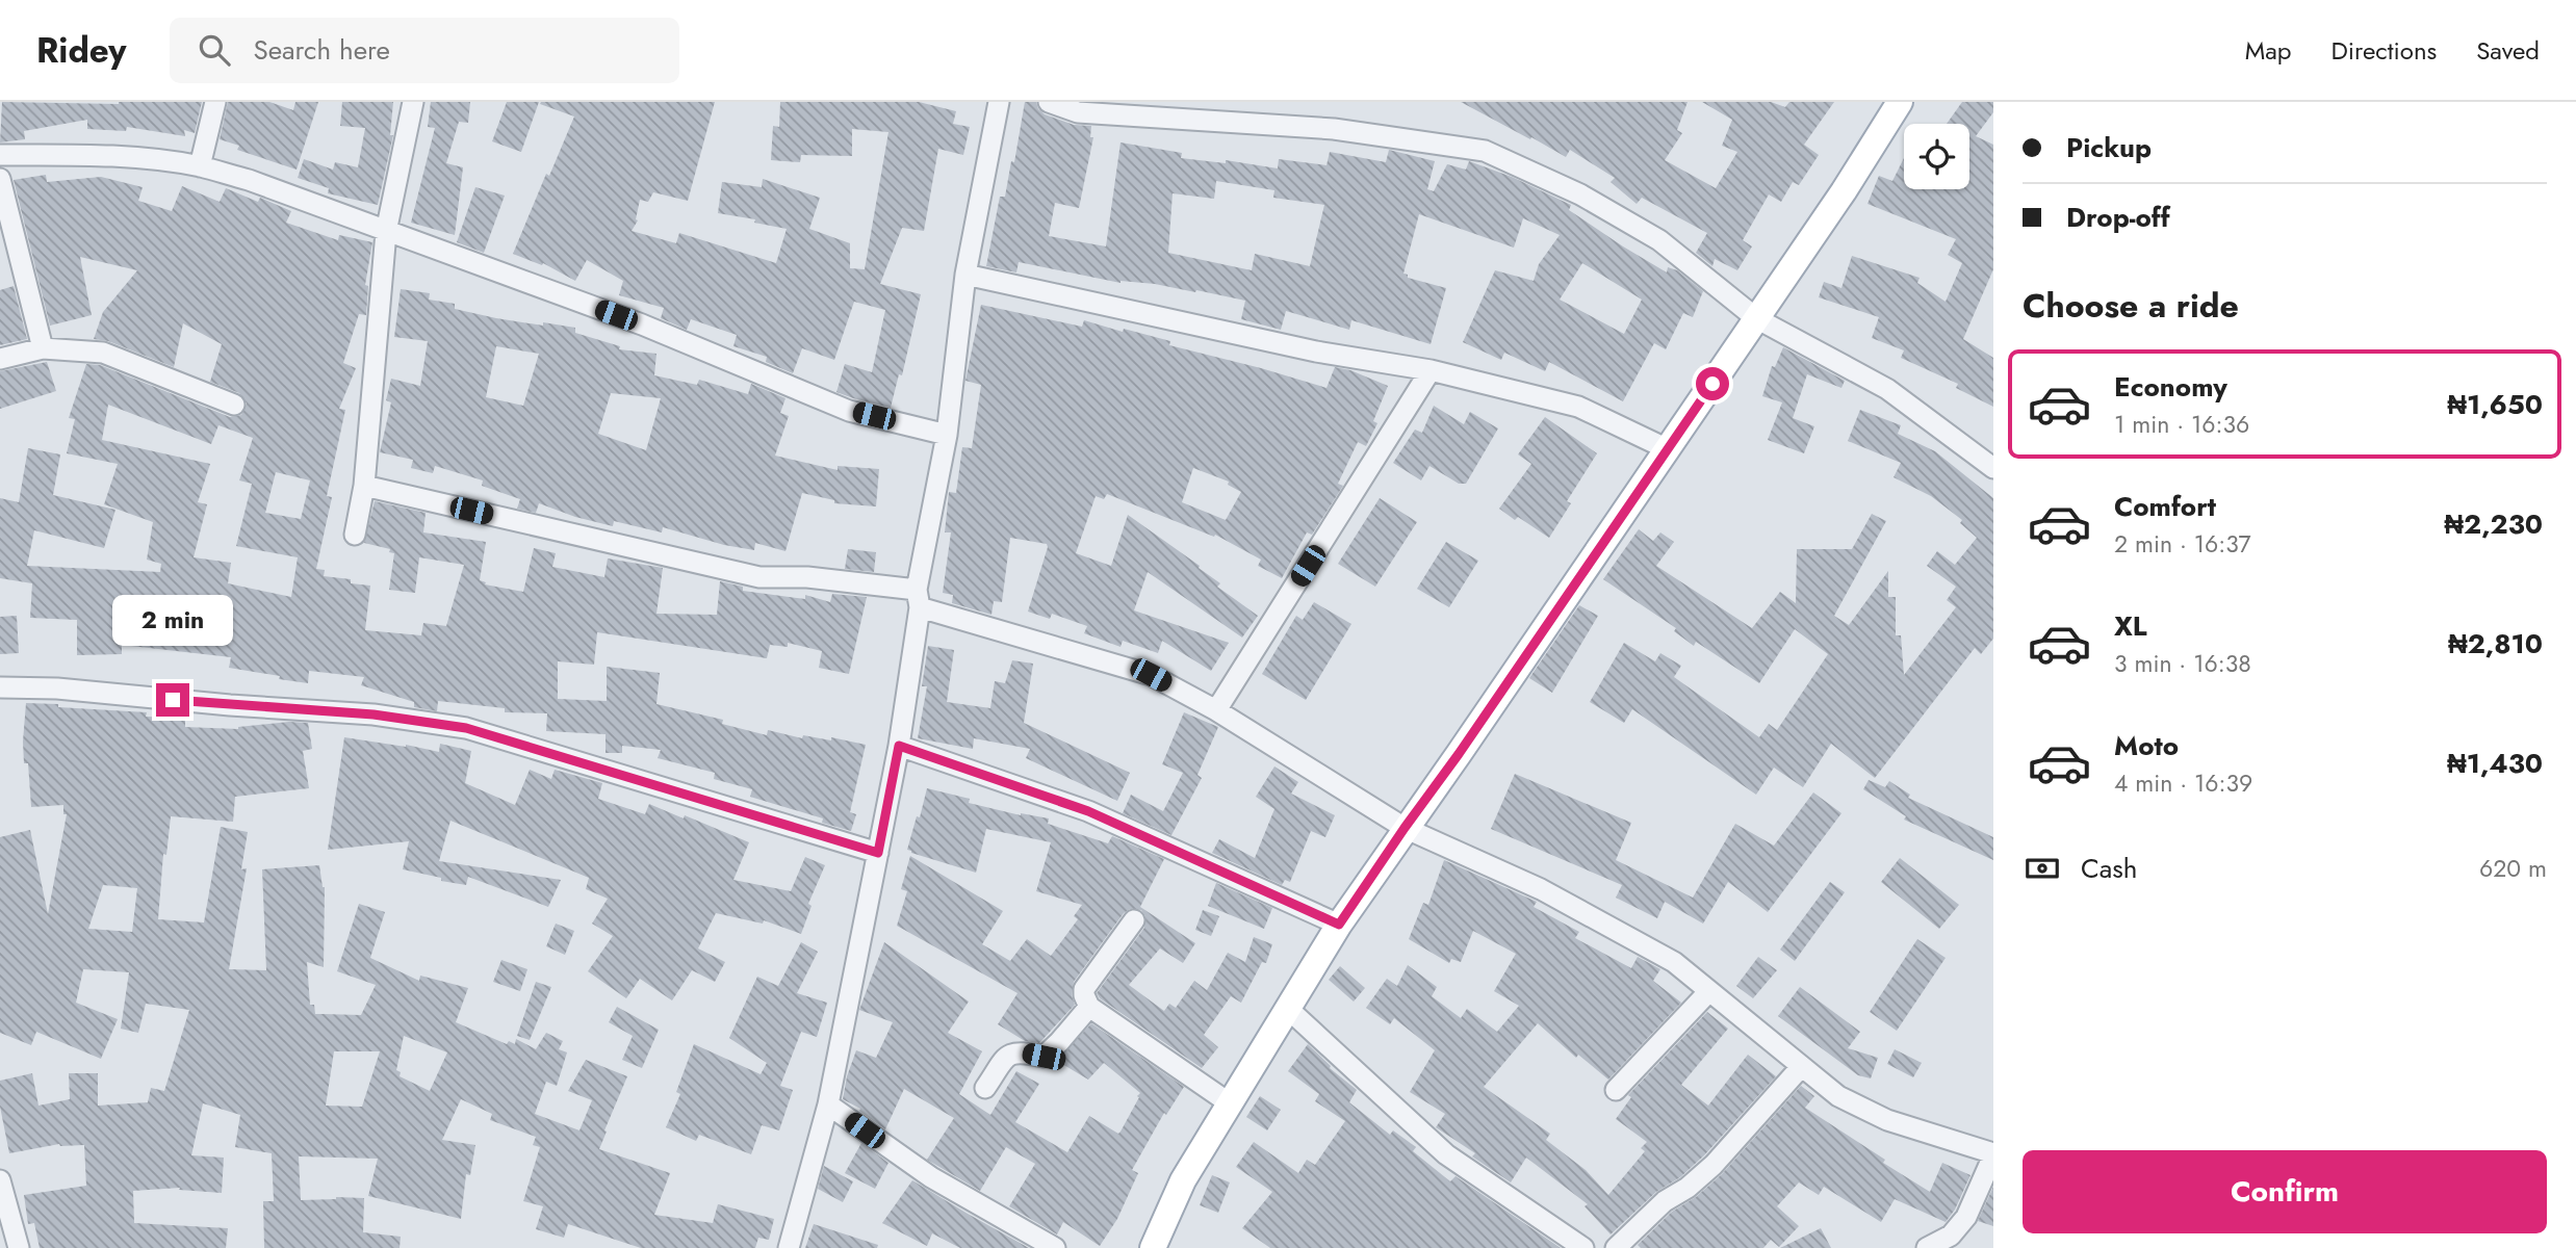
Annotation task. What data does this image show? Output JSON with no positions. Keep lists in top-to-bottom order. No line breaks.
{"page":{"header":"Ridey","search":"Search here","nav":["Map","Directions","Saved"],"banner":["Pickup","Drop-off"],"heading":"Choose a ride","list":[{"name":"Economy","note":"1 min · 16:36","value":"₦1,650"},{"name":"Comfort","note":"2 min · 16:37","value":"₦2,230"},{"name":"XL","note":"3 min · 16:38","value":"₦2,810"},{"name":"Moto","note":"4 min · 16:39","value":"₦1,430"}],"bubble":"2 min","pay":["Cash","620 m"],"buttons":"Confirm"}}
